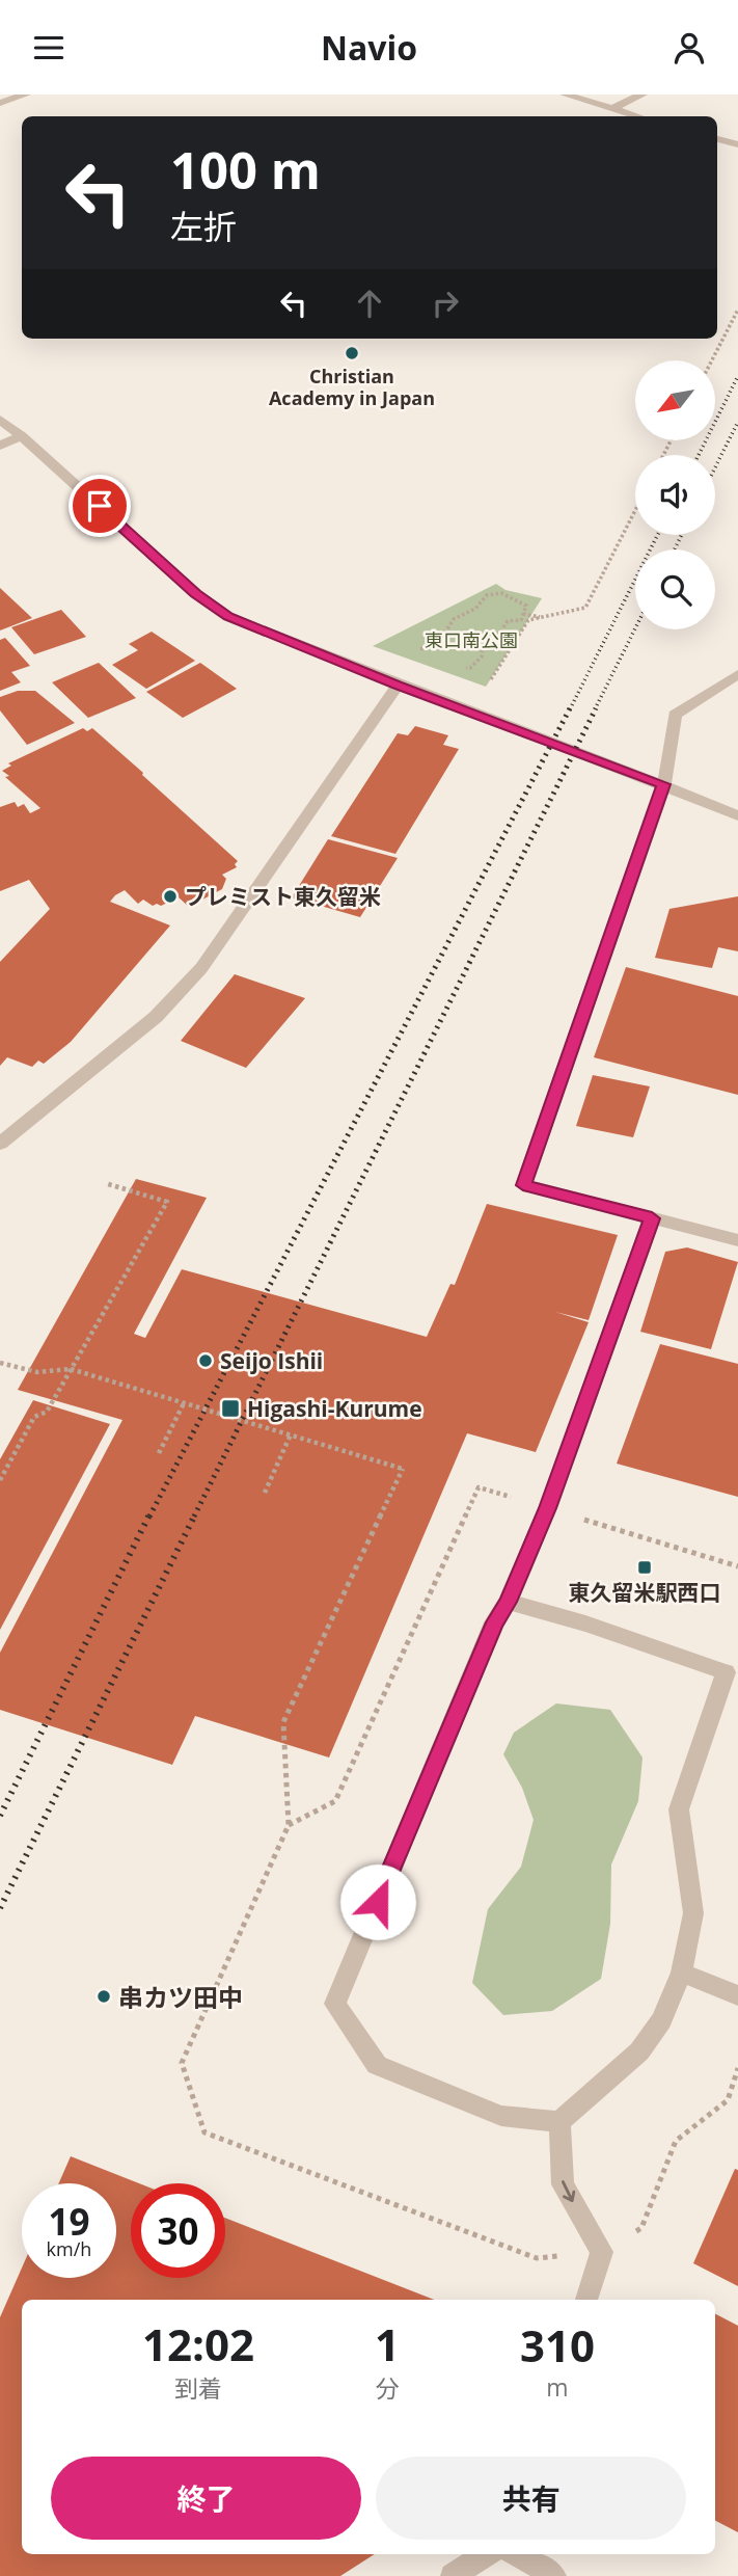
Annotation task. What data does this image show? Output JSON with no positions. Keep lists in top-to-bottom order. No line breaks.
{"parks":["東口南公園"],"places":{"other":["Christian Academy in Japan","プレミスト東久留米","Seijo Ishii","串カツ田中"],"transit":["Higashi-Kurume","東久留米駅西口"]},"north":"bottom left","page":{"header":"Navio","turn":["100 m","左折"],"speed":"19 km/h","limit":"30","eta":["12:02","到着","1","分","310","m"],"buttons":["終了","共有"]}}
